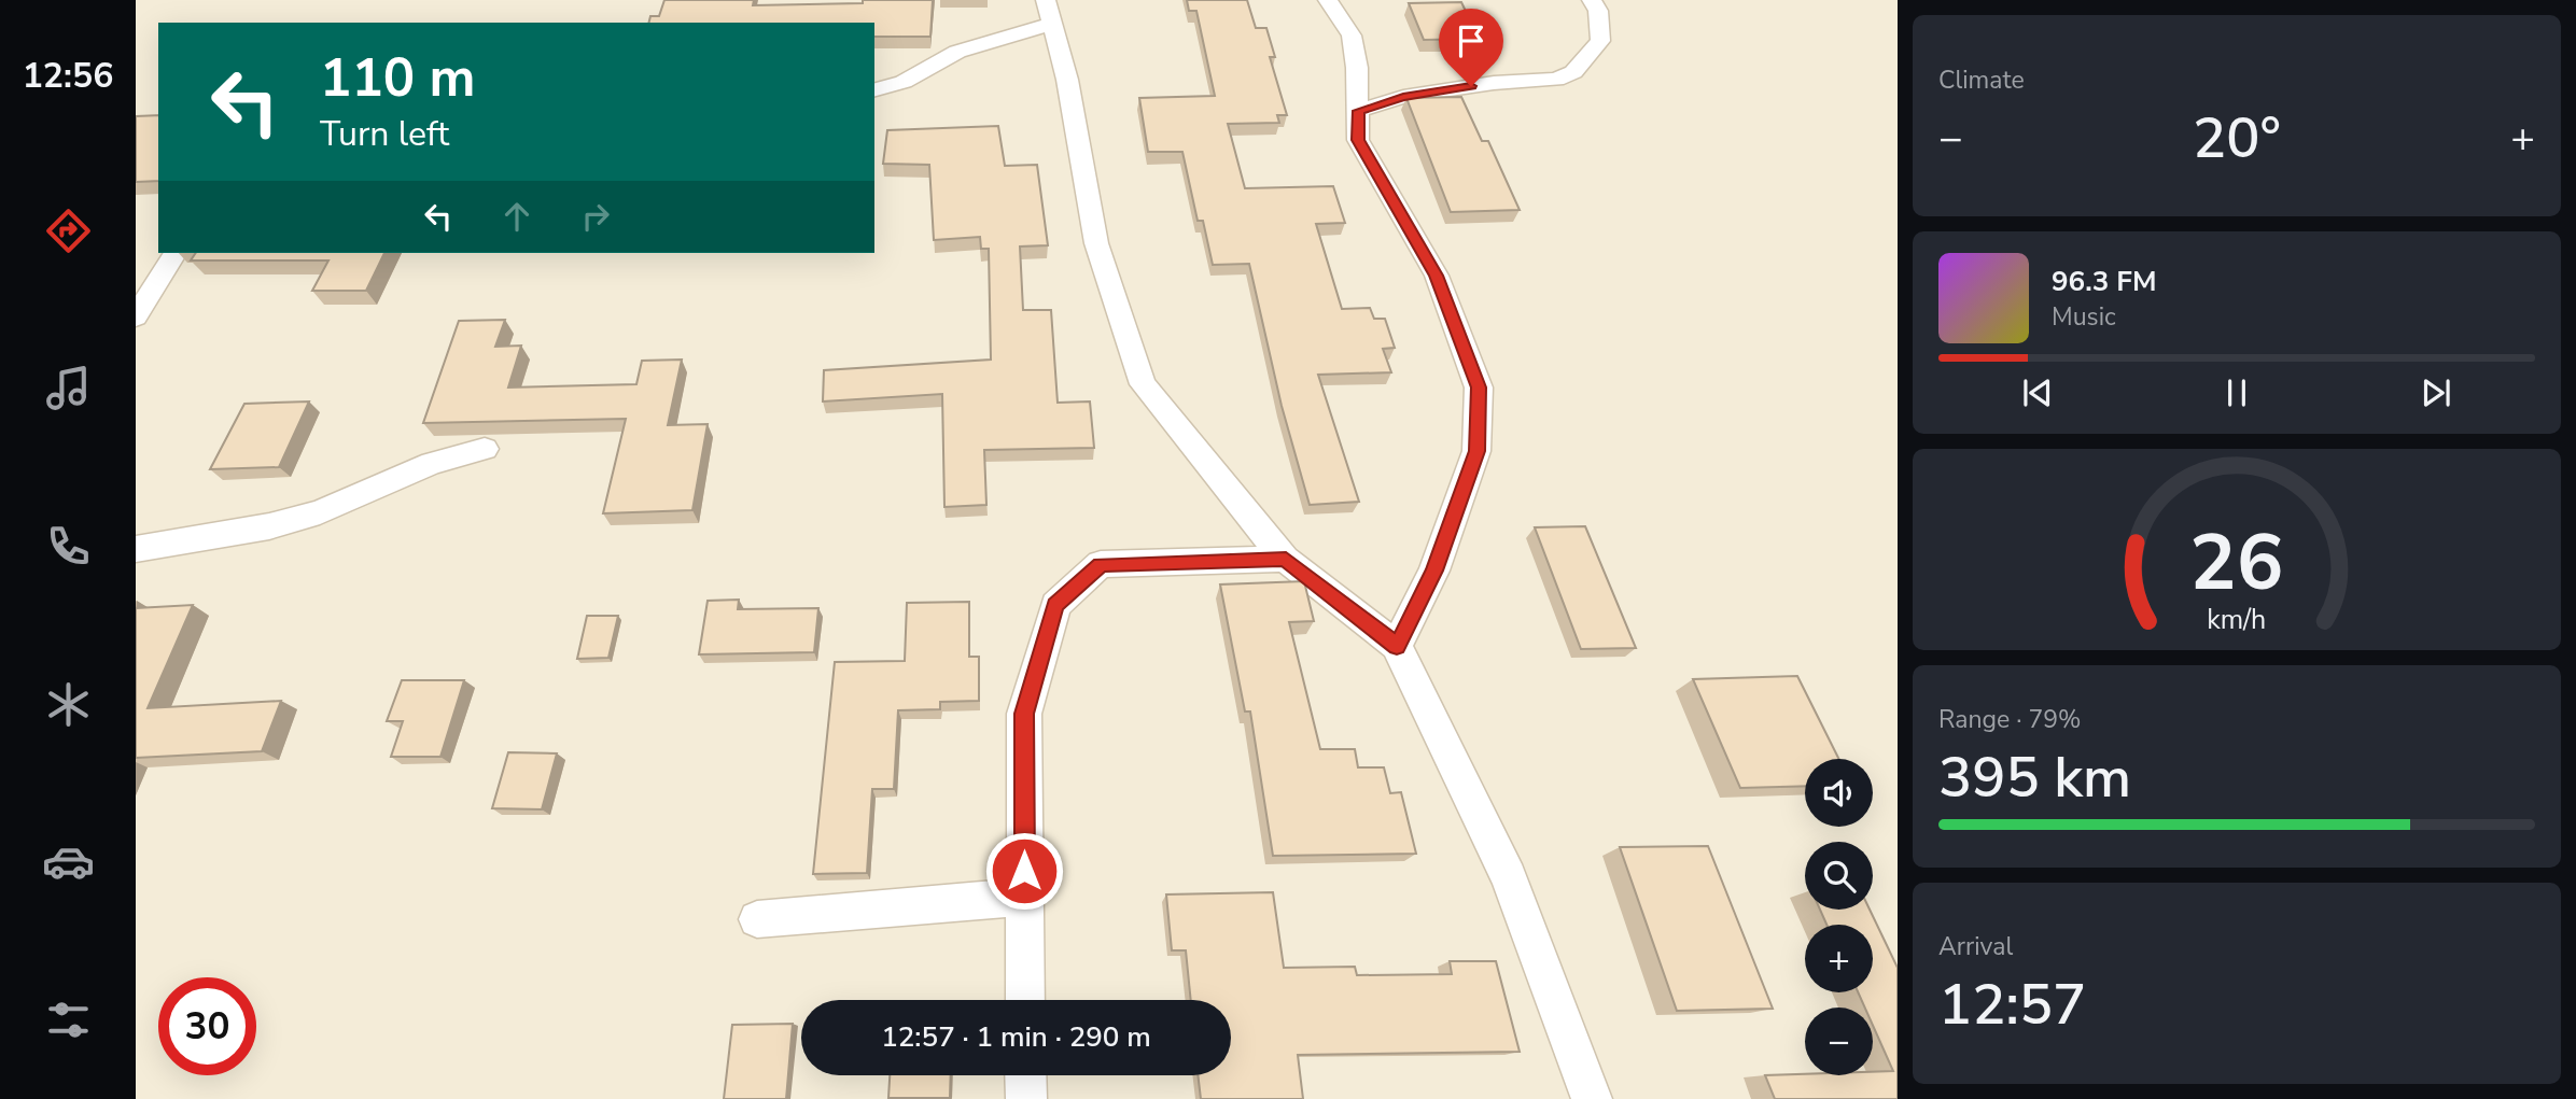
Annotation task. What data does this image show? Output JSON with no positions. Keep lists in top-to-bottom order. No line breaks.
{"page":{"tabs":"12:56","tile":["Climate",["Range · 79%","395 km"],["Arrival","12:57"]],"turn":["110 m","Turn left"],"heat":["−","20°","+"],"song":["96.3 FM","Music"],"map_buttons":["+","−"],"limit":"30","trip":"12:57 · 1 min · 290 m","gauge":["26","km/h"]}}
